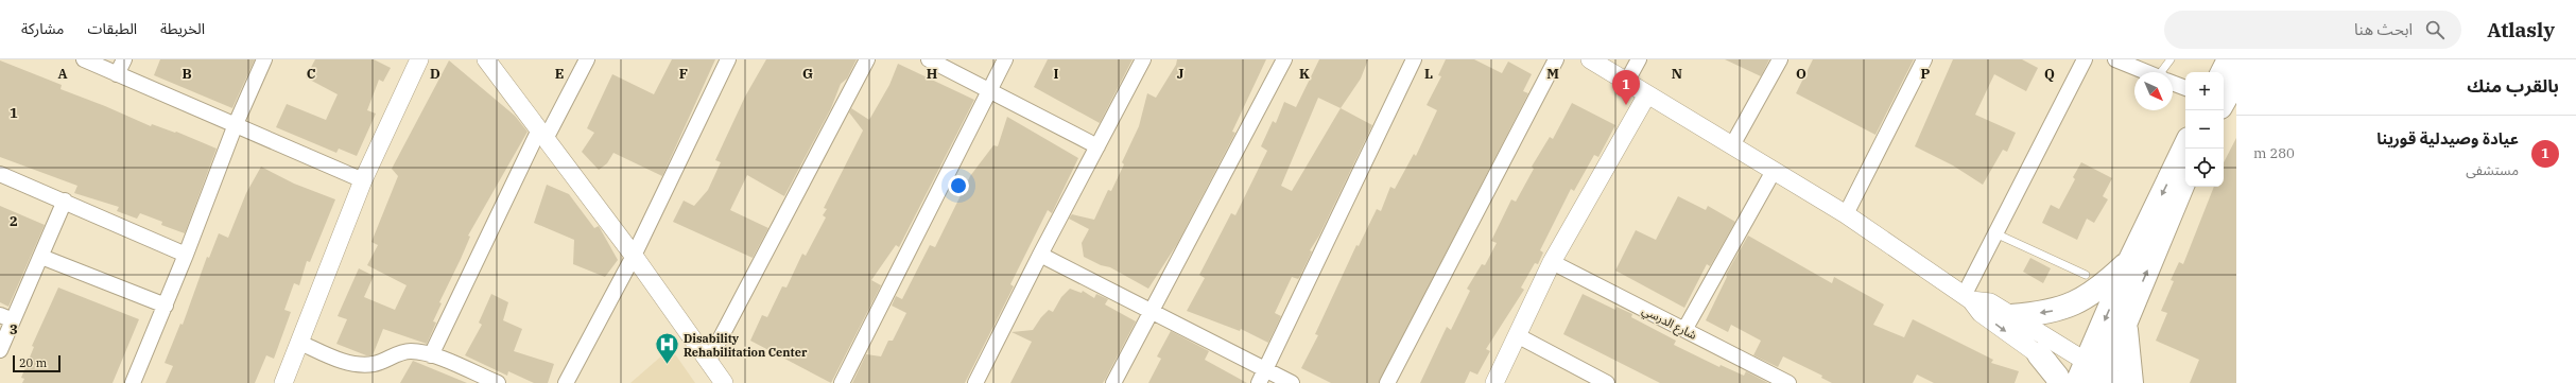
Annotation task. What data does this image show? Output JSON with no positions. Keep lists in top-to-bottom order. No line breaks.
{"streets":{"street":["شارع الدرسي"]},"places":{"hospital":["Disability Rehabilitation Center"]},"scale_bar":"20 m","north":"bottom right","page":{"header":"Atlasly","search":"ابحث هنا","nav":["الخريطة","الطبقات","مشاركة"],"heading":"بالقرب منك","pins":"1","map_buttons":["+","−"],"list":[{"mark":"1","name":"عيادة وصيدلية قورينا","note":"مستشفى","value":"280 m"}],"scale":"20 m"},"grid":{"columns":["A","B","C","D","E","F","G","H","I","J","K","L","M","N","O","P","Q"],"rows":["1","2","3"]}}
